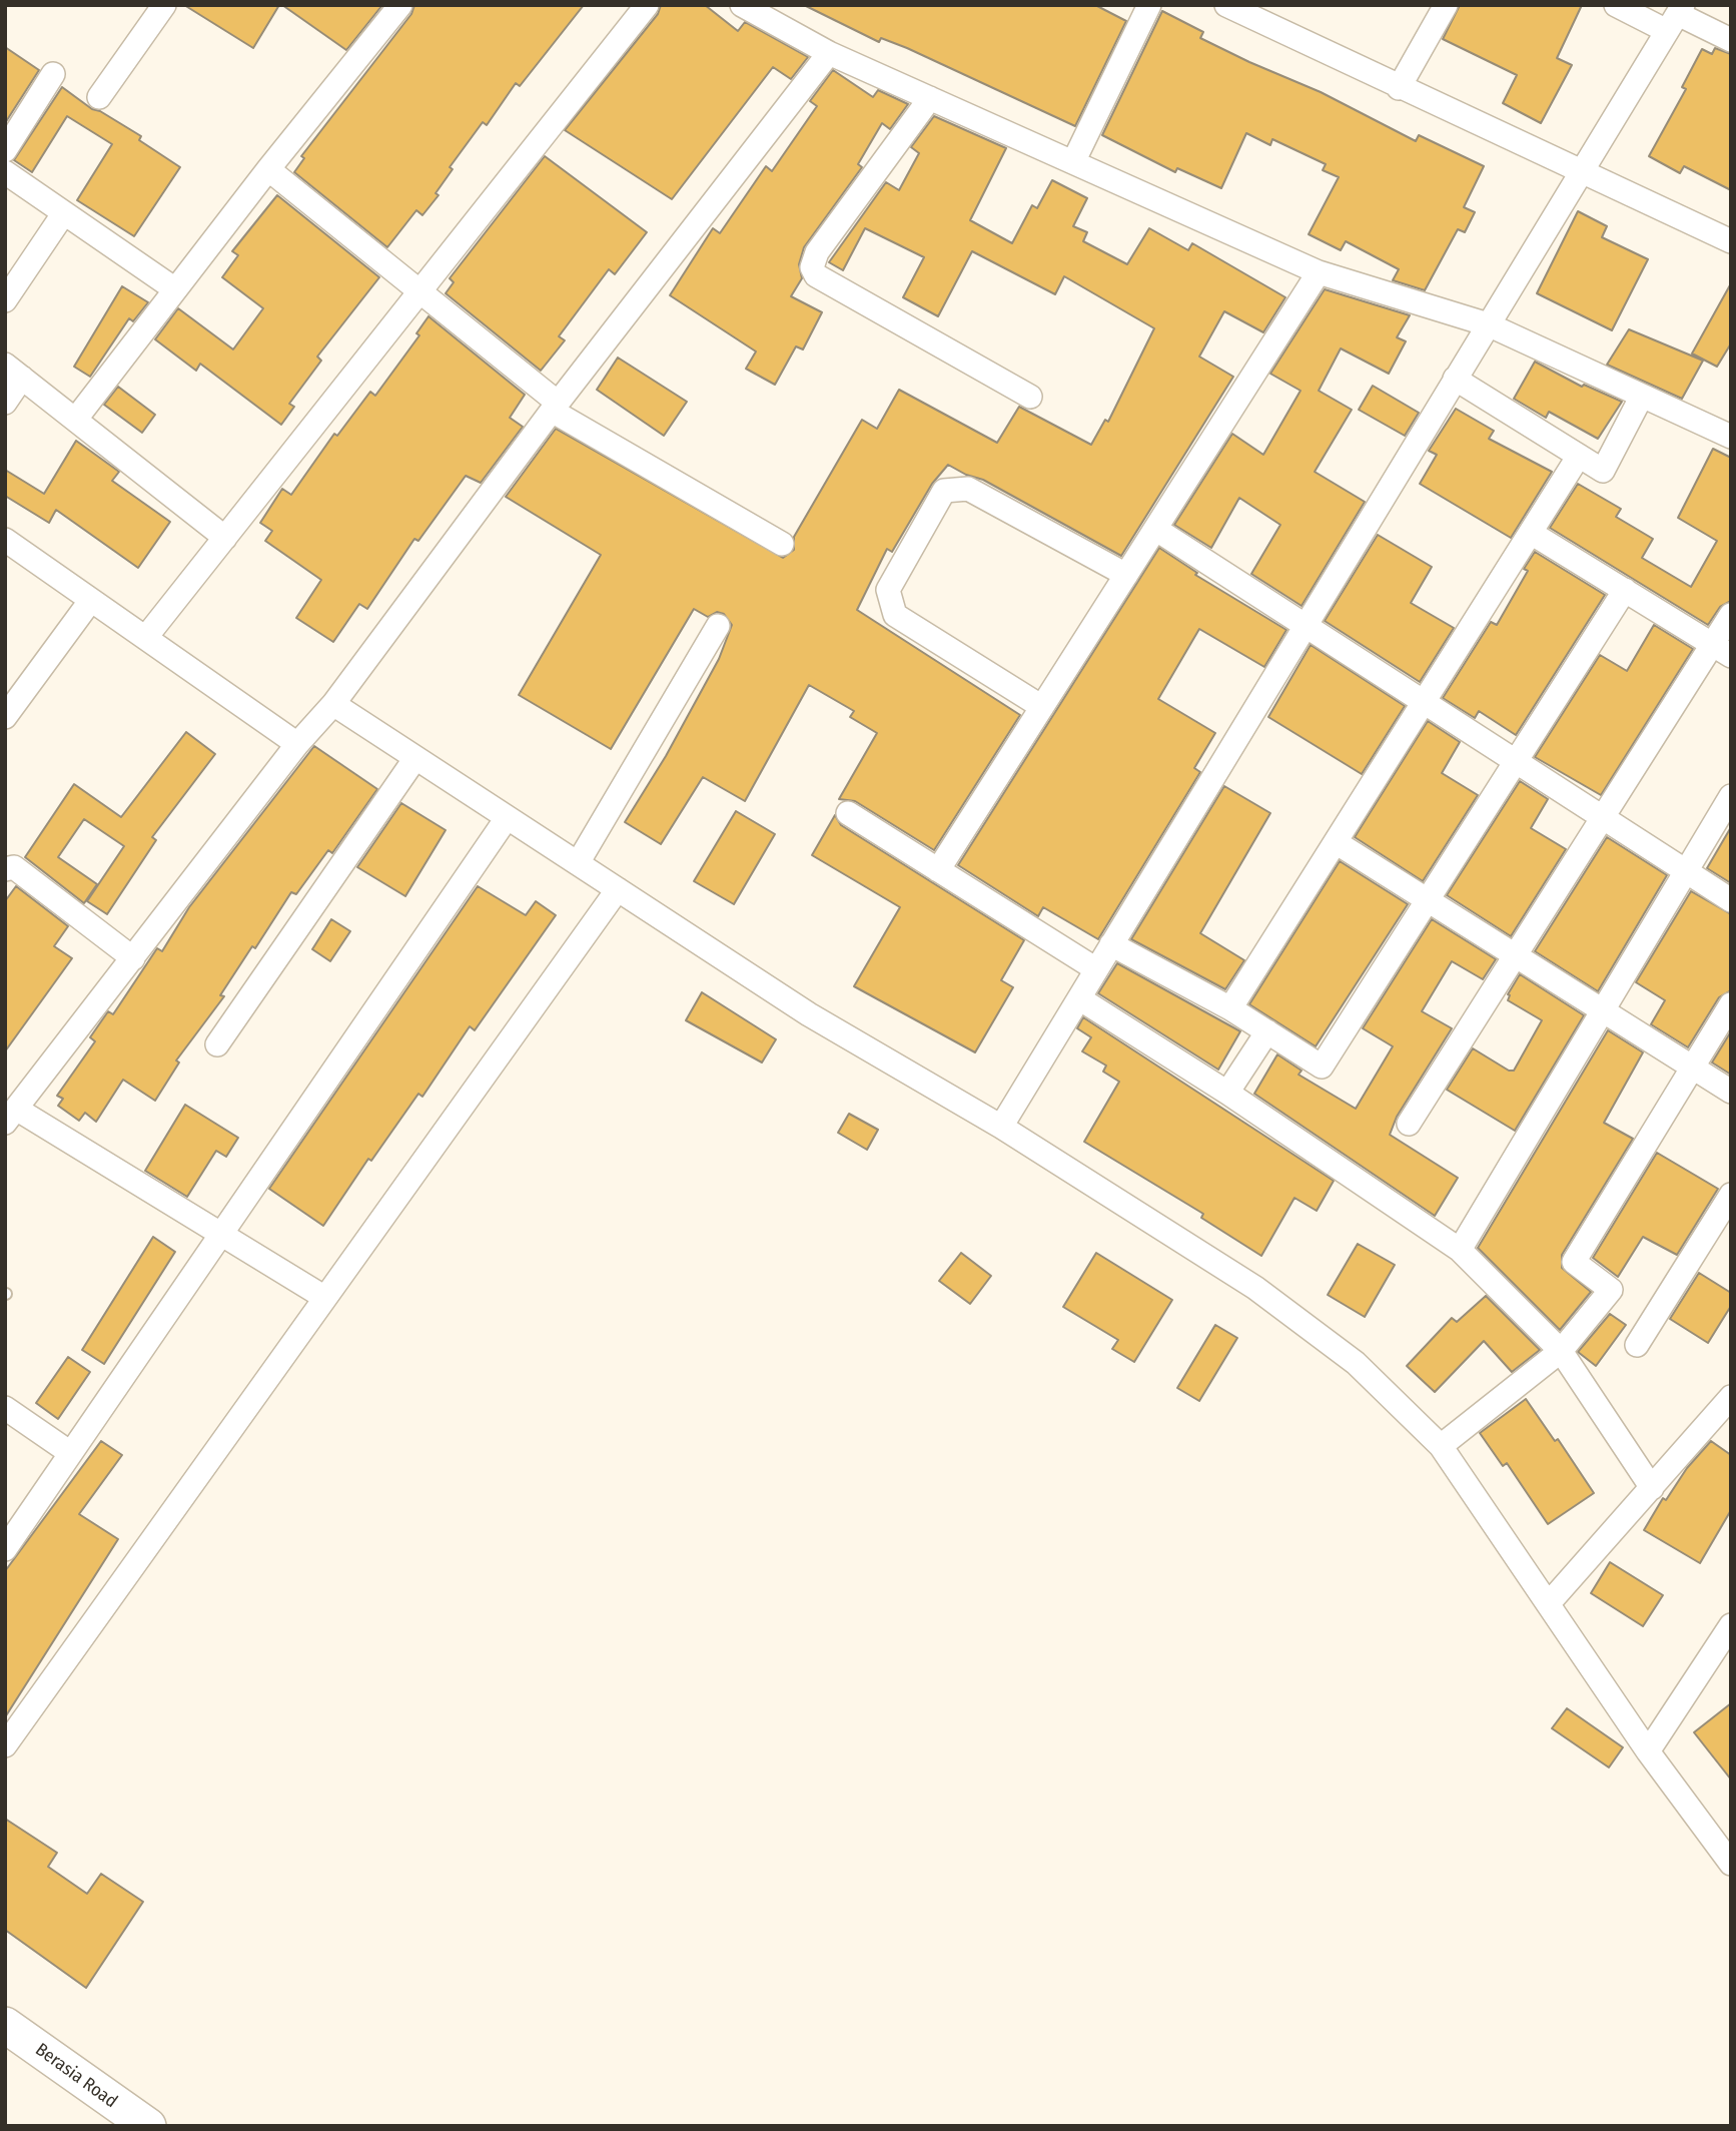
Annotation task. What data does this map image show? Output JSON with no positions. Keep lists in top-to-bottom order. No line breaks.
{"streets":{"main road":["Berasia Road"]}}
